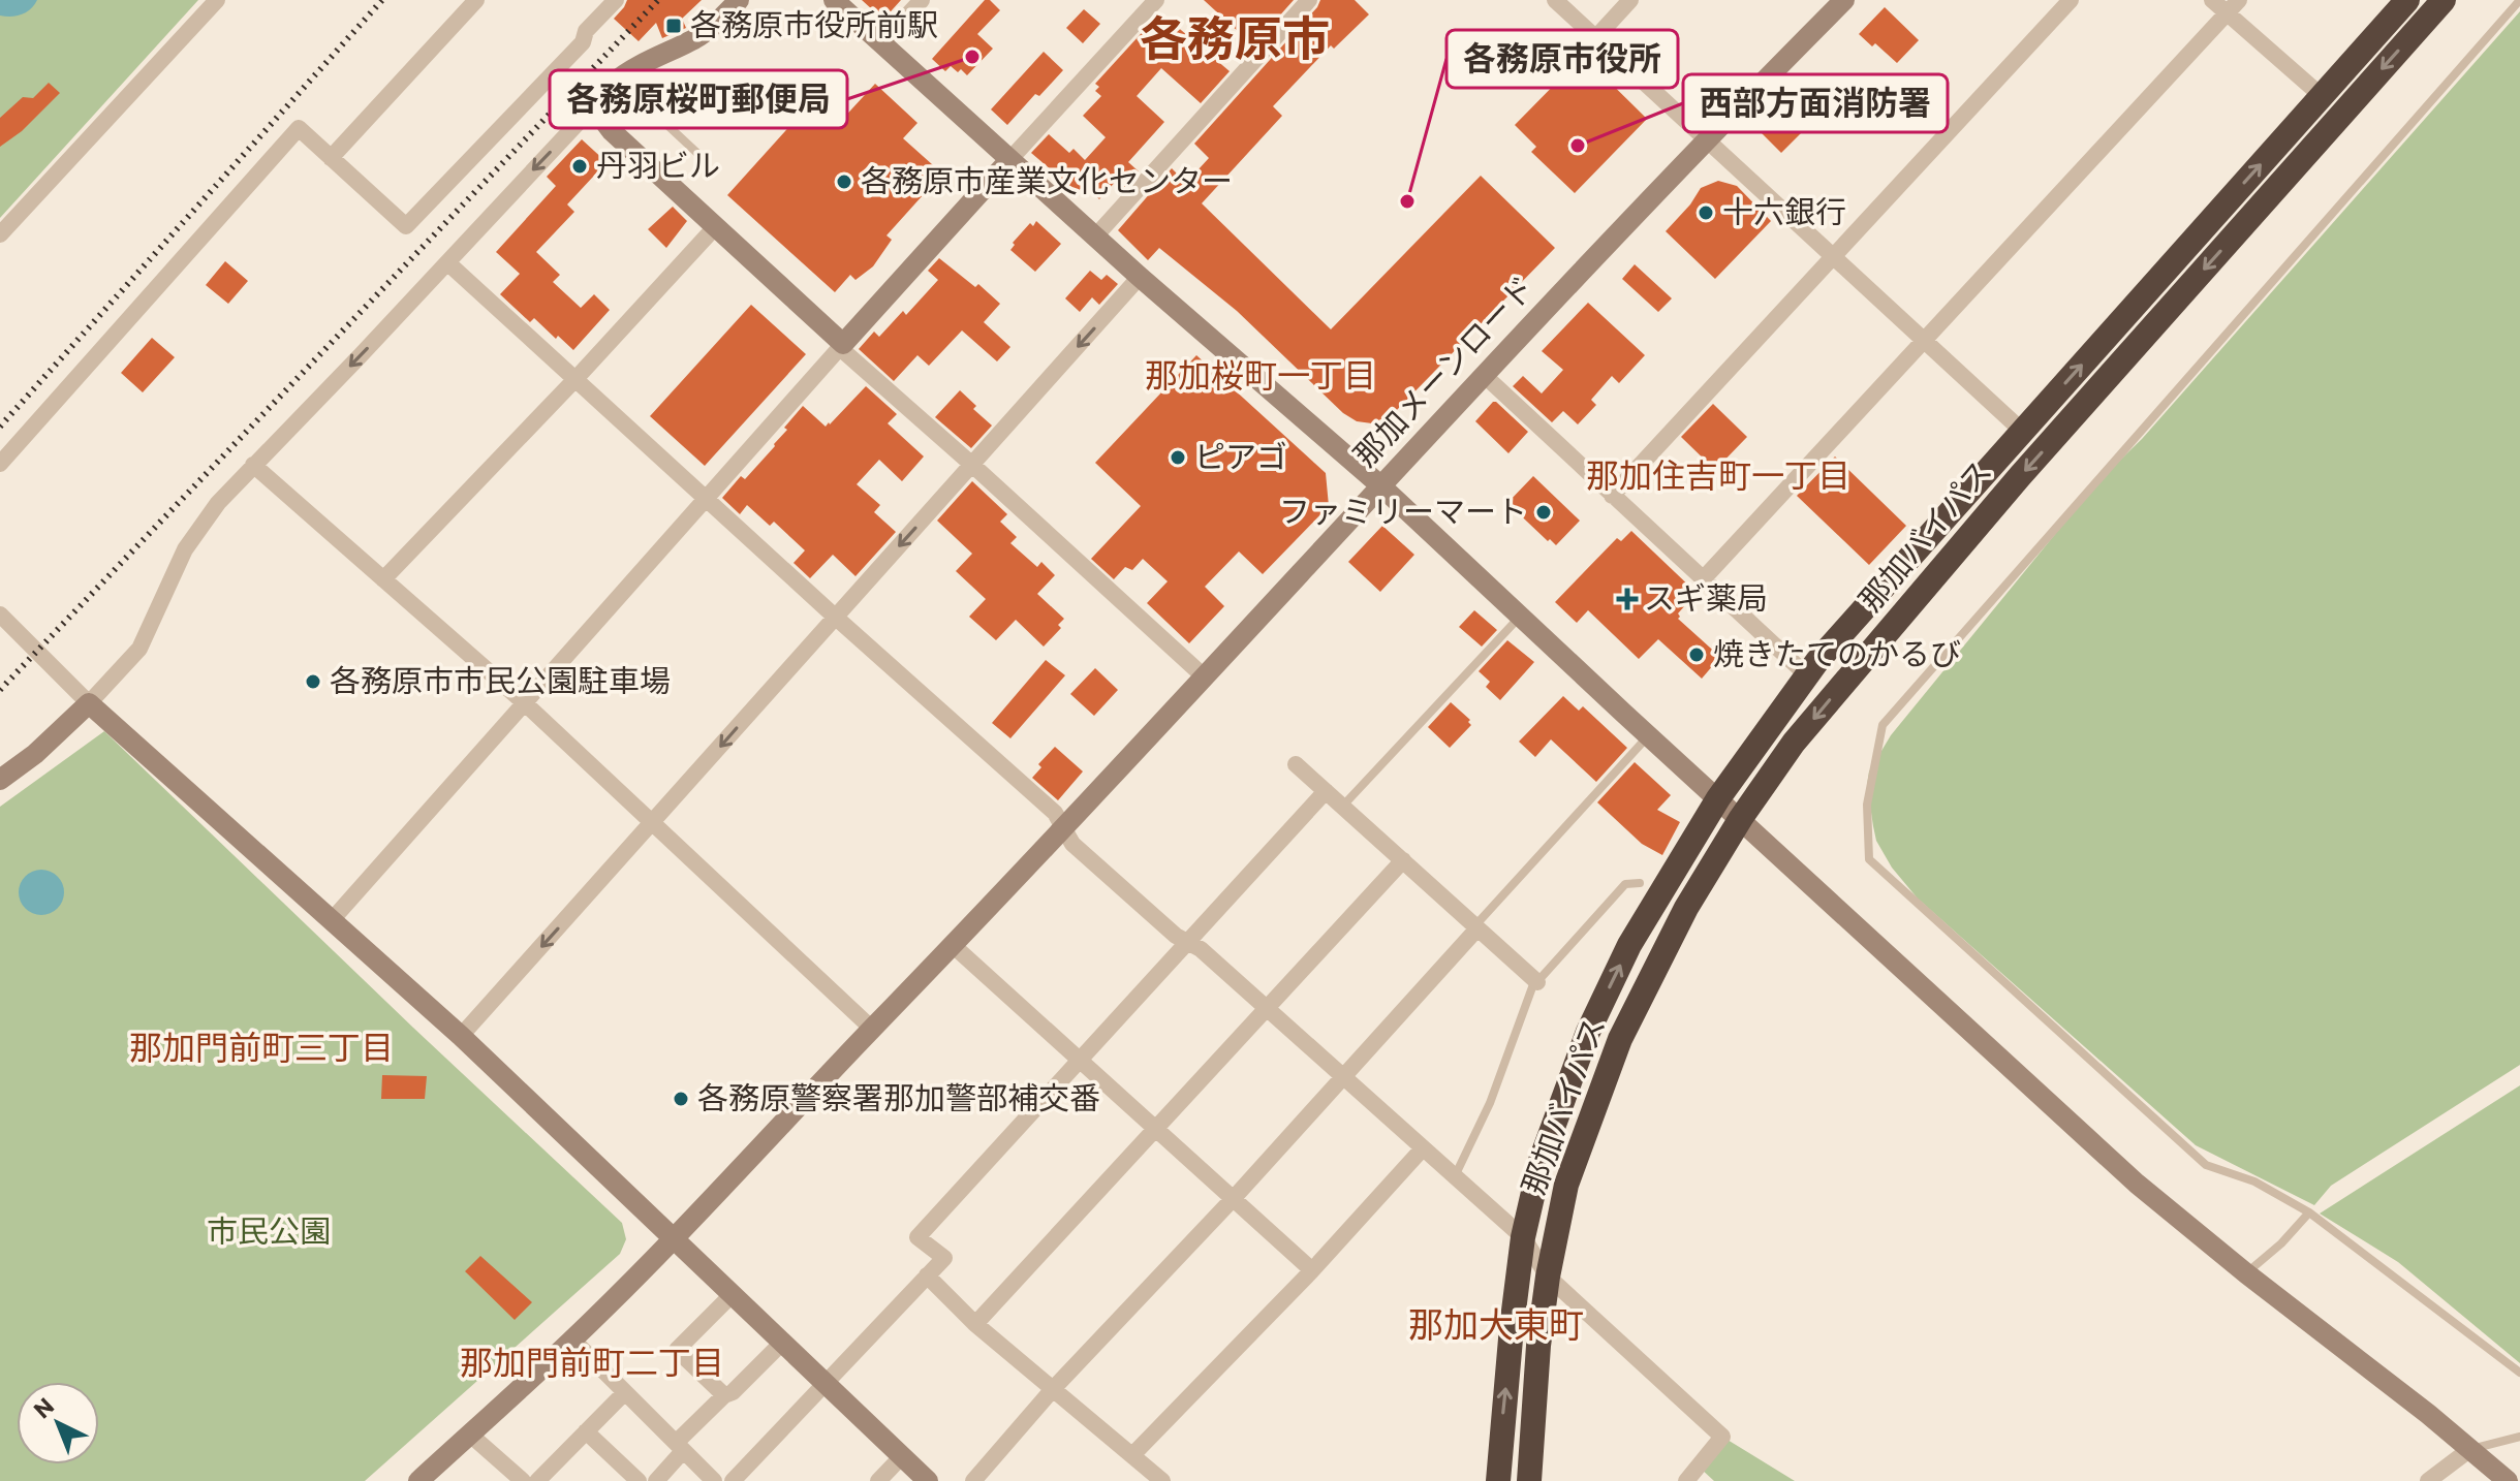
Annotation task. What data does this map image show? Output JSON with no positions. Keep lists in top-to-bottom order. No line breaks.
{"streets":{"highway":["那加バイパス"],"street":["那加メーンロード"]},"districts":["各務原市","那加桜町一丁目","那加住吉町一丁目","那加門前町三丁目","那加大東町","那加門前町二丁目"],"parks":["市民公園"],"places":{"transit":["各務原市役所前駅"],"other":["各務原桜町郵便局","西部方面消防署","丹羽ビル","各務原市産業文化センター","各務原市役所","十六銀行","ピアゴ","ファミリーマート","焼きたてのかるび","各務原市市民公園駐車場","各務原警察署那加警部補交番"],"health":["スギ薬局"]},"north":"top left"}
